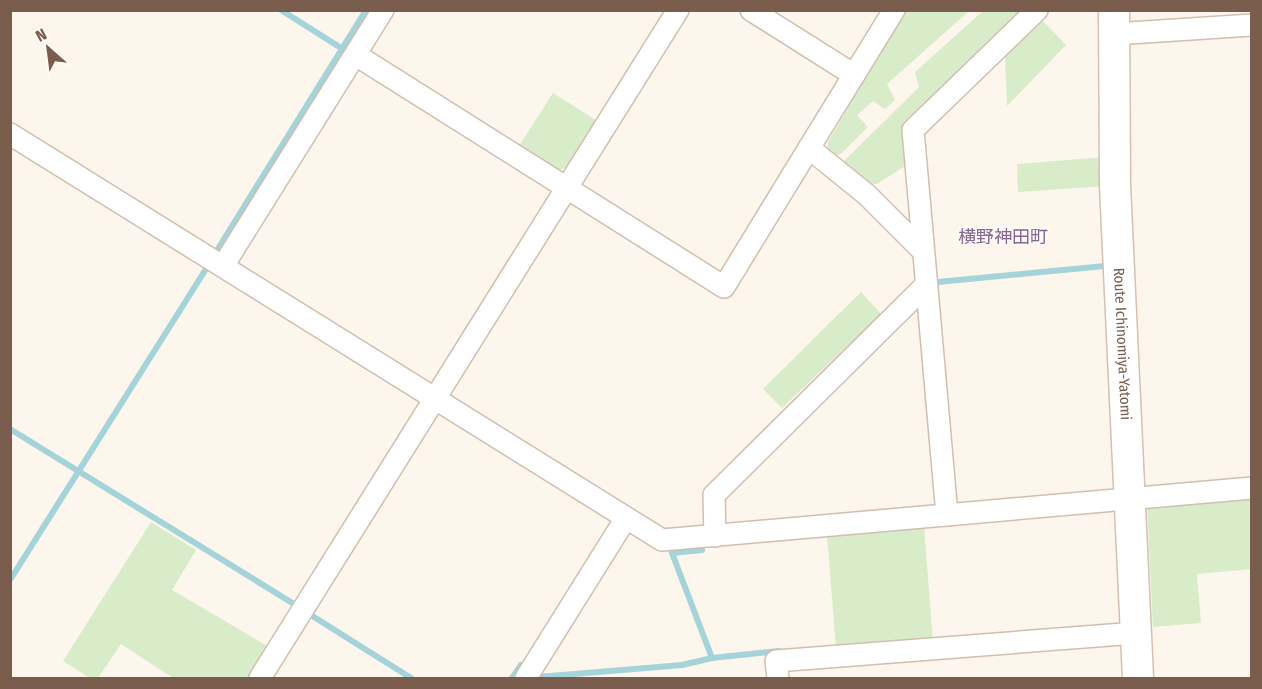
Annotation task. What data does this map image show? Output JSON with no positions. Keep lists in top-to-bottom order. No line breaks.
{"streets":{"main road":["Route Ichinomiya-Yatomi"]},"districts":["横野神田町"],"north":"top left"}
